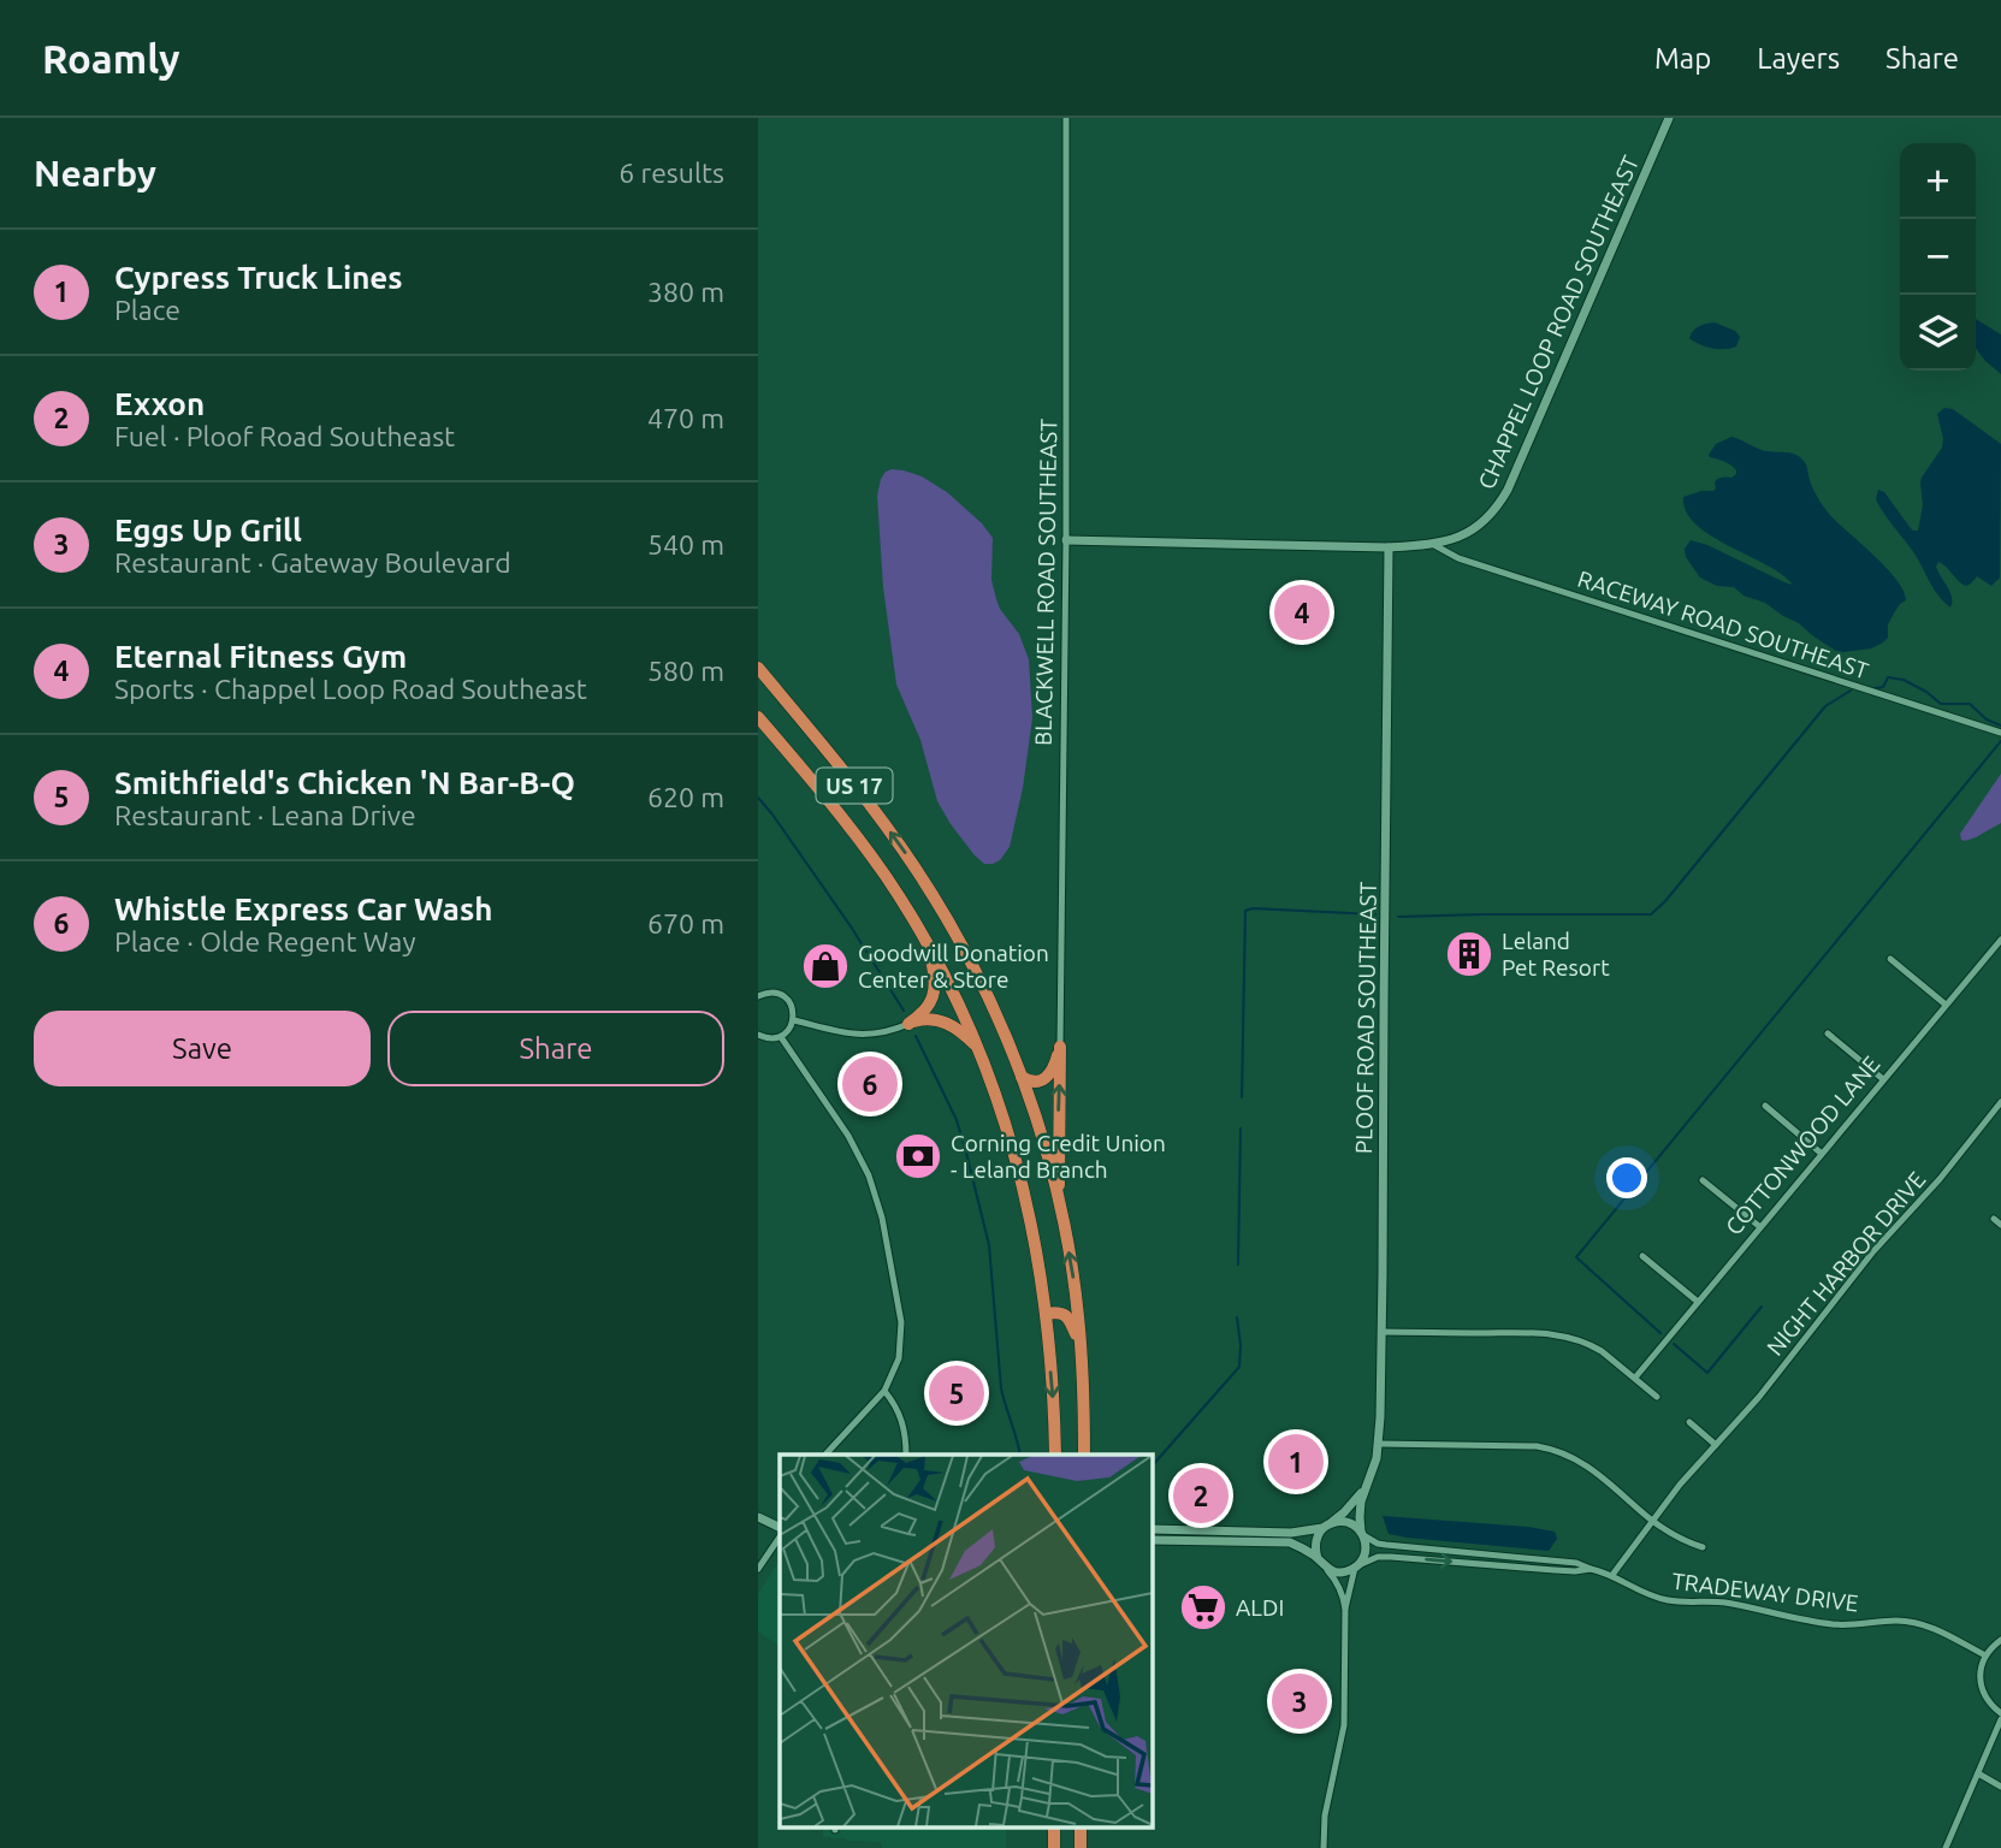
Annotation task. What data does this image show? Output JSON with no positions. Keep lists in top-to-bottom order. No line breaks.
{"streets":{"highway":["US 17"],"street":["CHAPPEL LOOP ROAD SOUTHEAST","BLACKWELL ROAD SOUTHEAST","RACEWAY ROAD SOUTHEAST","PLOOF ROAD SOUTHEAST","COTTONWOOD LANE","NIGHT HARBOR DRIVE","TRADEWAY DRIVE"]},"crossings":[["CHAPPEL LOOP ROAD SOUTHEAST","BLACKWELL ROAD SOUTHEAST"],["CHAPPEL LOOP ROAD SOUTHEAST","RACEWAY ROAD SOUTHEAST"],["CHAPPEL LOOP ROAD SOUTHEAST","PLOOF ROAD SOUTHEAST"],["PLOOF ROAD SOUTHEAST","TRADEWAY DRIVE"],["NIGHT HARBOR DRIVE","TRADEWAY DRIVE"]],"places":{"building":["Leland Pet Resort"],"shop":["Goodwill Donation Center & Store"],"bank":["Corning Credit Union - Leland Branch"],"supermarket":["ALDI"]},"page":{"header":"Roamly","nav":["Map","Layers","Share"],"heading":["Nearby","6 results"],"map_buttons":["+","−"],"list":[{"mark":"1","name":"Cypress Truck Lines","note":"Place","value":"380 m"},{"mark":"2","name":"Exxon","note":"Fuel · Ploof Road Southeast","value":"470 m"},{"mark":"3","name":"Eggs Up Grill","note":"Restaurant · Gateway Boulevard","value":"540 m"},{"mark":"4","name":"Eternal Fitness Gym","note":"Sports · Chappel Loop Road Southeast","value":"580 m"},{"mark":"5","name":"Smithfield's Chicken 'N Bar-B-Q","note":"Restaurant · Leana Drive","value":"620 m"},{"mark":"6","name":"Whistle Express Car Wash","note":"Place · Olde Regent Way","value":"670 m"}],"pins":["4","6","5","1","2","3"],"buttons":["Save","Share"]}}
